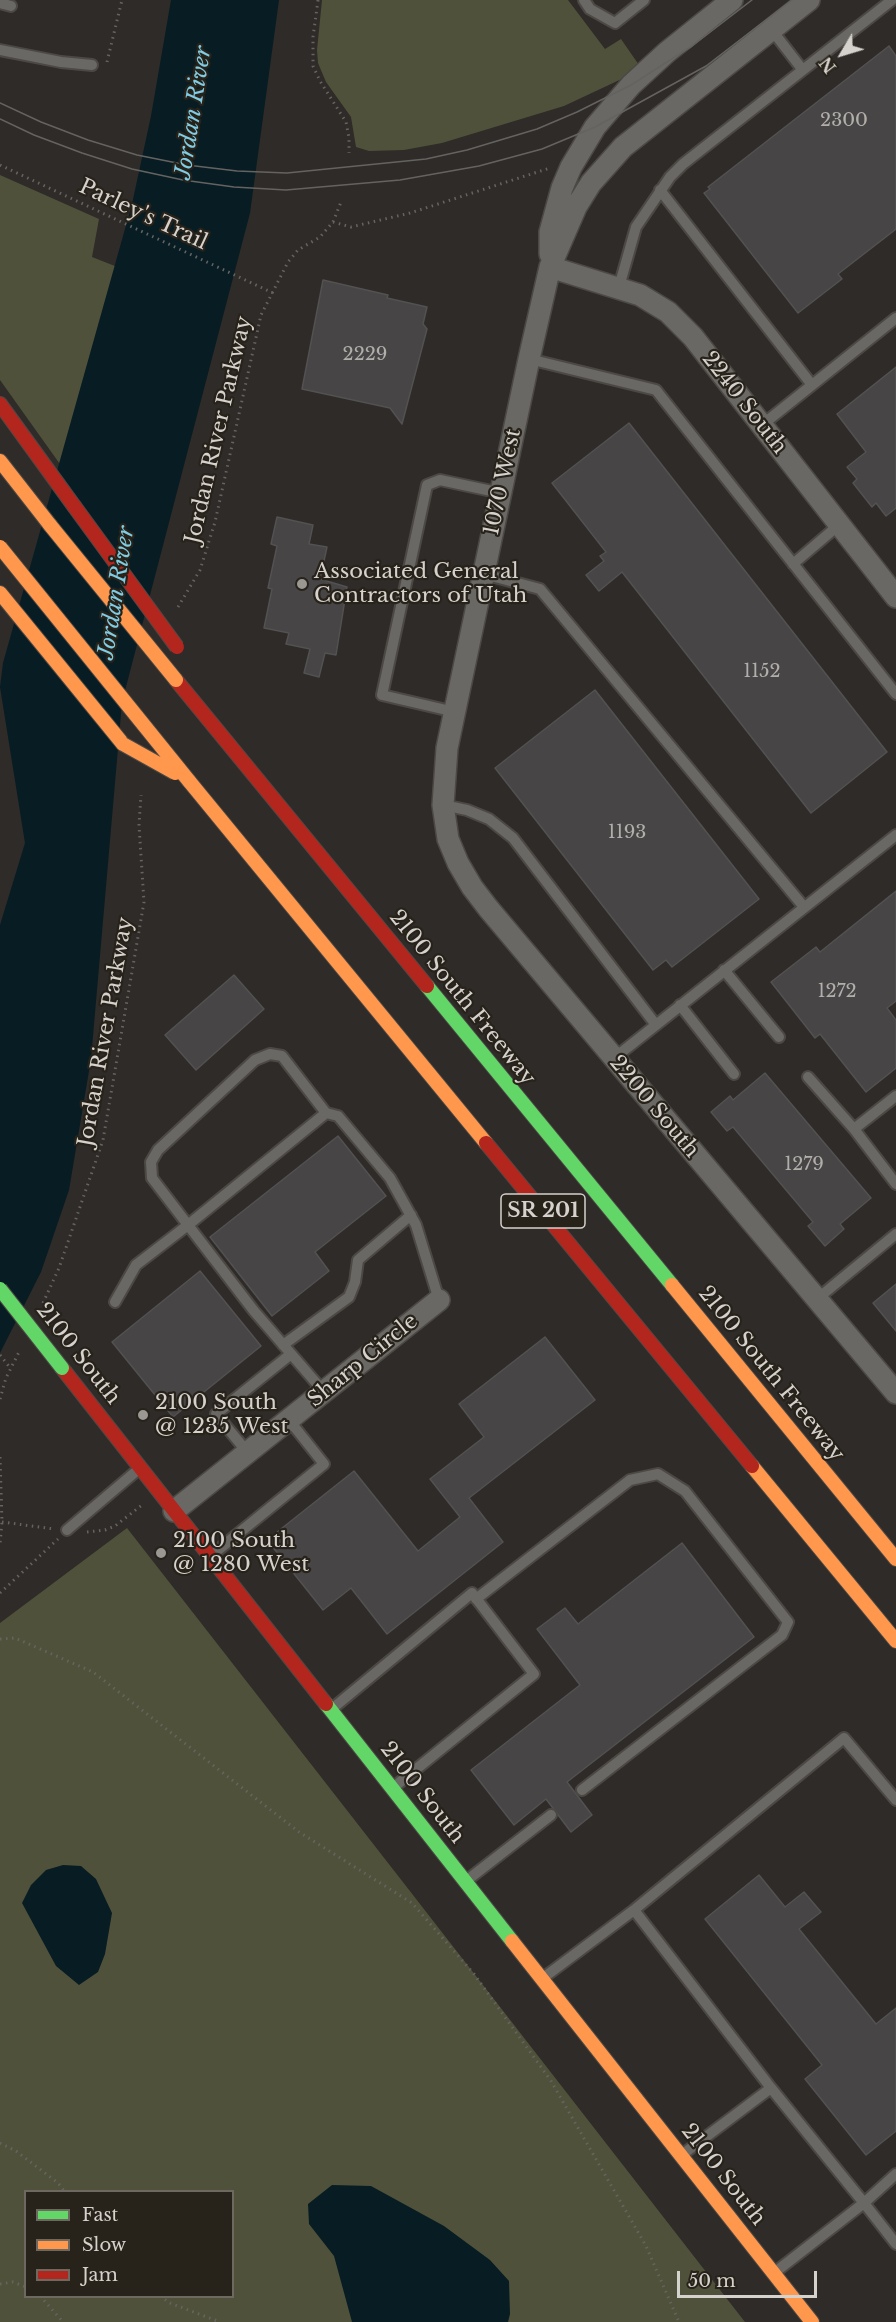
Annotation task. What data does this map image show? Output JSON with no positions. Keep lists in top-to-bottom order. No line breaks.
{"streets":{"main road":["2100 South Freeway","SR 201","2100 South"],"street":["2240 South","1070 West","2200 South","Sharp Circle"],"path":["Parley's Trail","Jordan River Parkway"]},"crossings":[["Parley's Trail","Jordan River Parkway"],["2240 South","1070 West"],["1070 West","2200 South"],["2100 South","Sharp Circle"]],"water":["Jordan River"],"places":["Associated General Contractors of Utah","2100 South @ 1235 West","2100 South @ 1280 West"],"house_numbers":["2300","2229","1152","1193","1272","1279"],"legend":["Fast","Slow","Jam"],"scale_bar":"50 m","north":"bottom left"}
